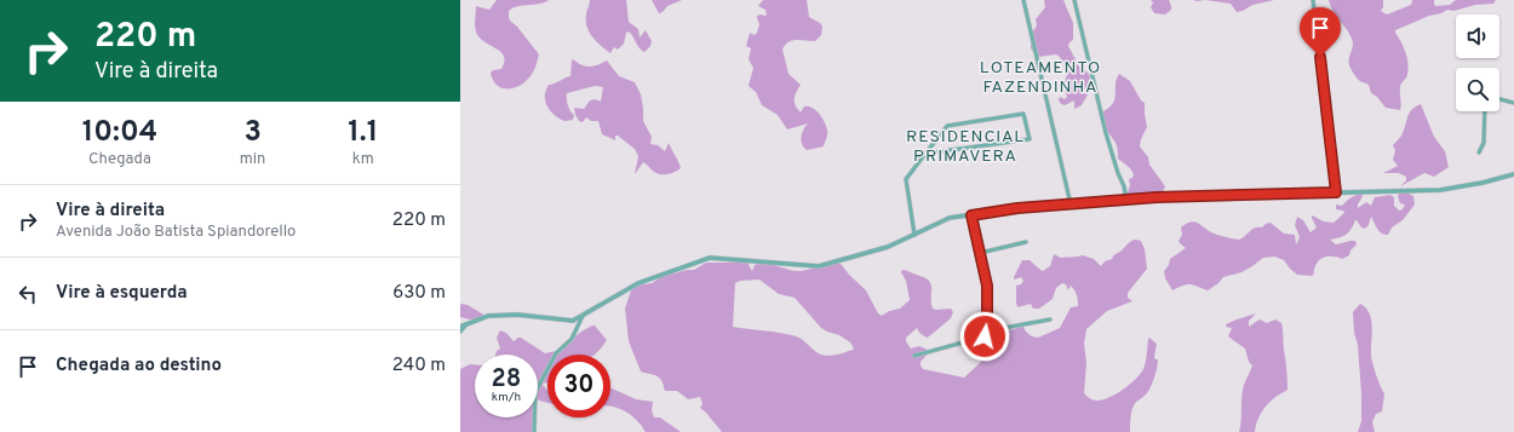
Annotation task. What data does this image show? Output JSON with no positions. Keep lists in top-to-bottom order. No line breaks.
{"districts":["LOTEAMENTO FAZENDINHA","RESIDENCIAL PRIMAVERA"],"page":{"turn":["220 m","Vire à direita"],"eta":["10:04","Chegada","3","min","1.1","km"],"list":[{"name":"Vire à direita","note":"Avenida João Batista Spiandorello","value":"220 m"},{"name":"Vire à esquerda","value":"630 m"},{"name":"Chegada ao destino","value":"240 m"}],"speed":"28 km/h","limit":"30"}}
